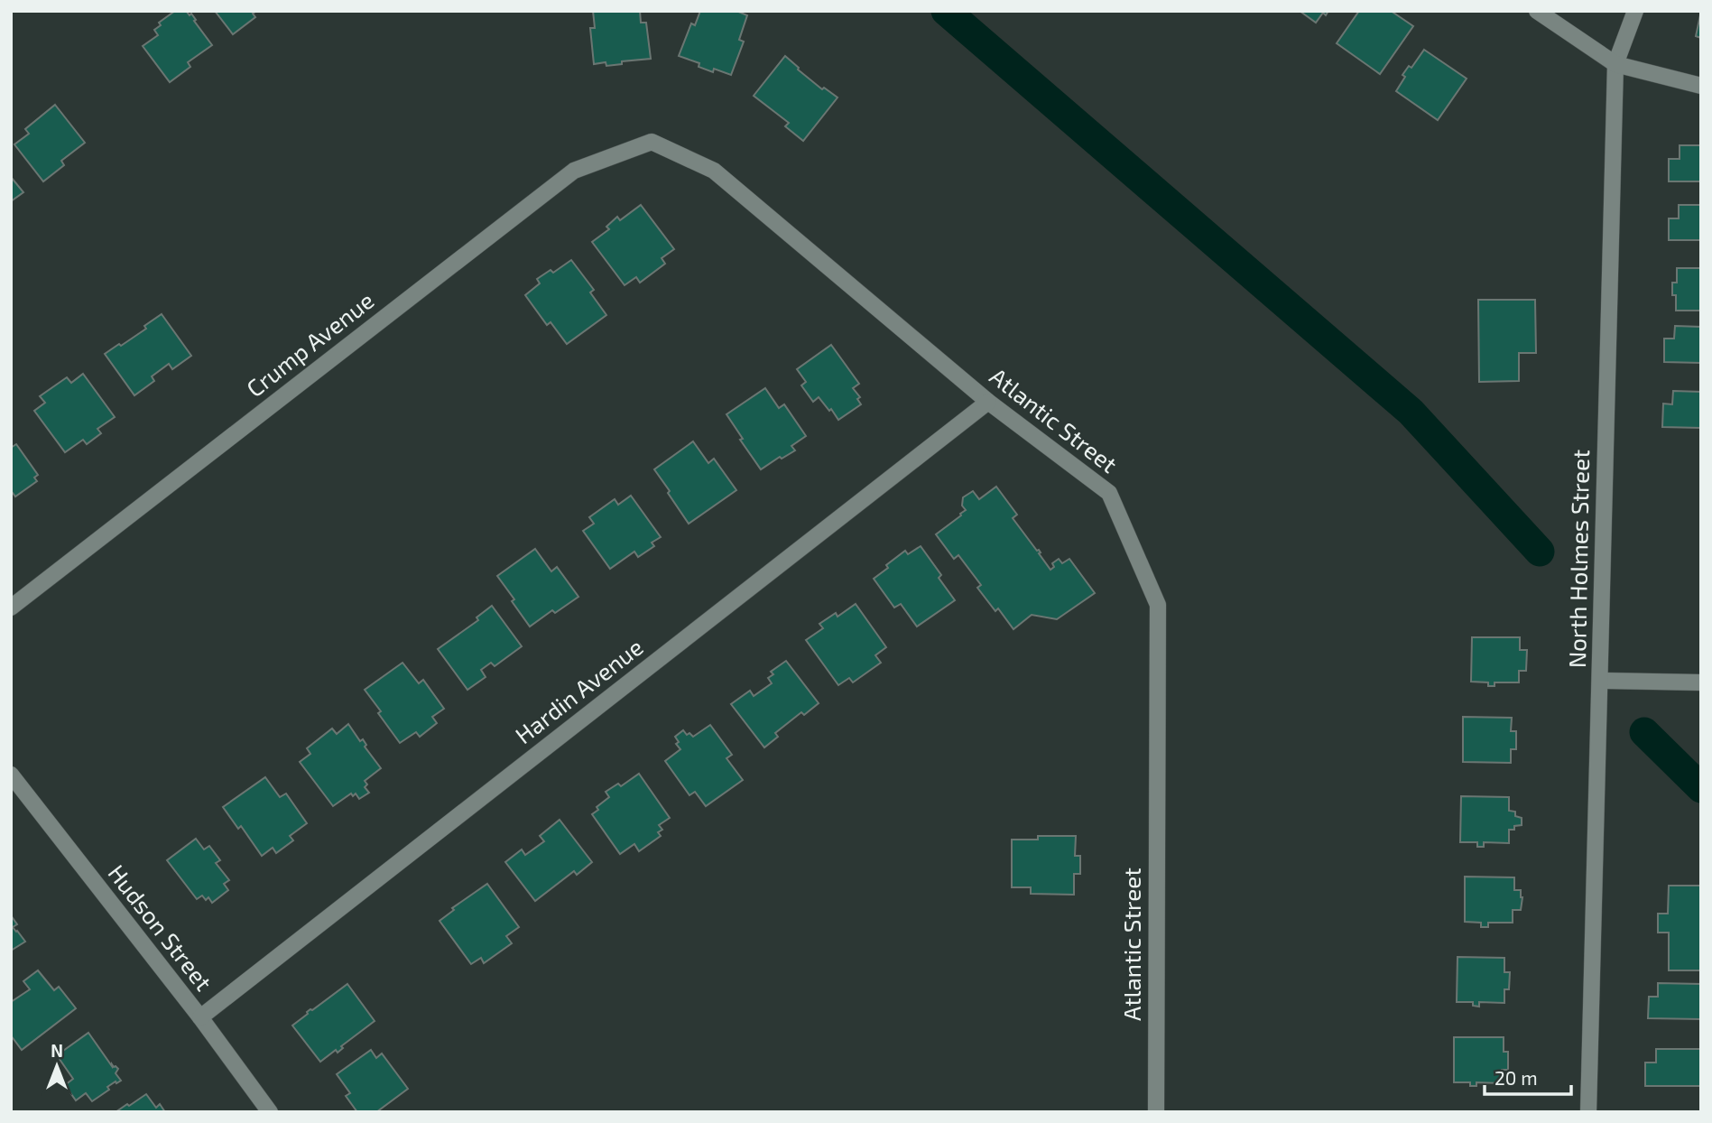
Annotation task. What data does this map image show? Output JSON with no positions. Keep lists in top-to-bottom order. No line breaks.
{"streets":{"street":["Crump Avenue","Atlantic Street","North Holmes Street","Hardin Avenue","Hudson Street"]},"crossings":[["Crump Avenue","Atlantic Street"],["Atlantic Street","Hardin Avenue"],["Hardin Avenue","Hudson Street"]],"scale_bar":"20 m","north":"top"}
